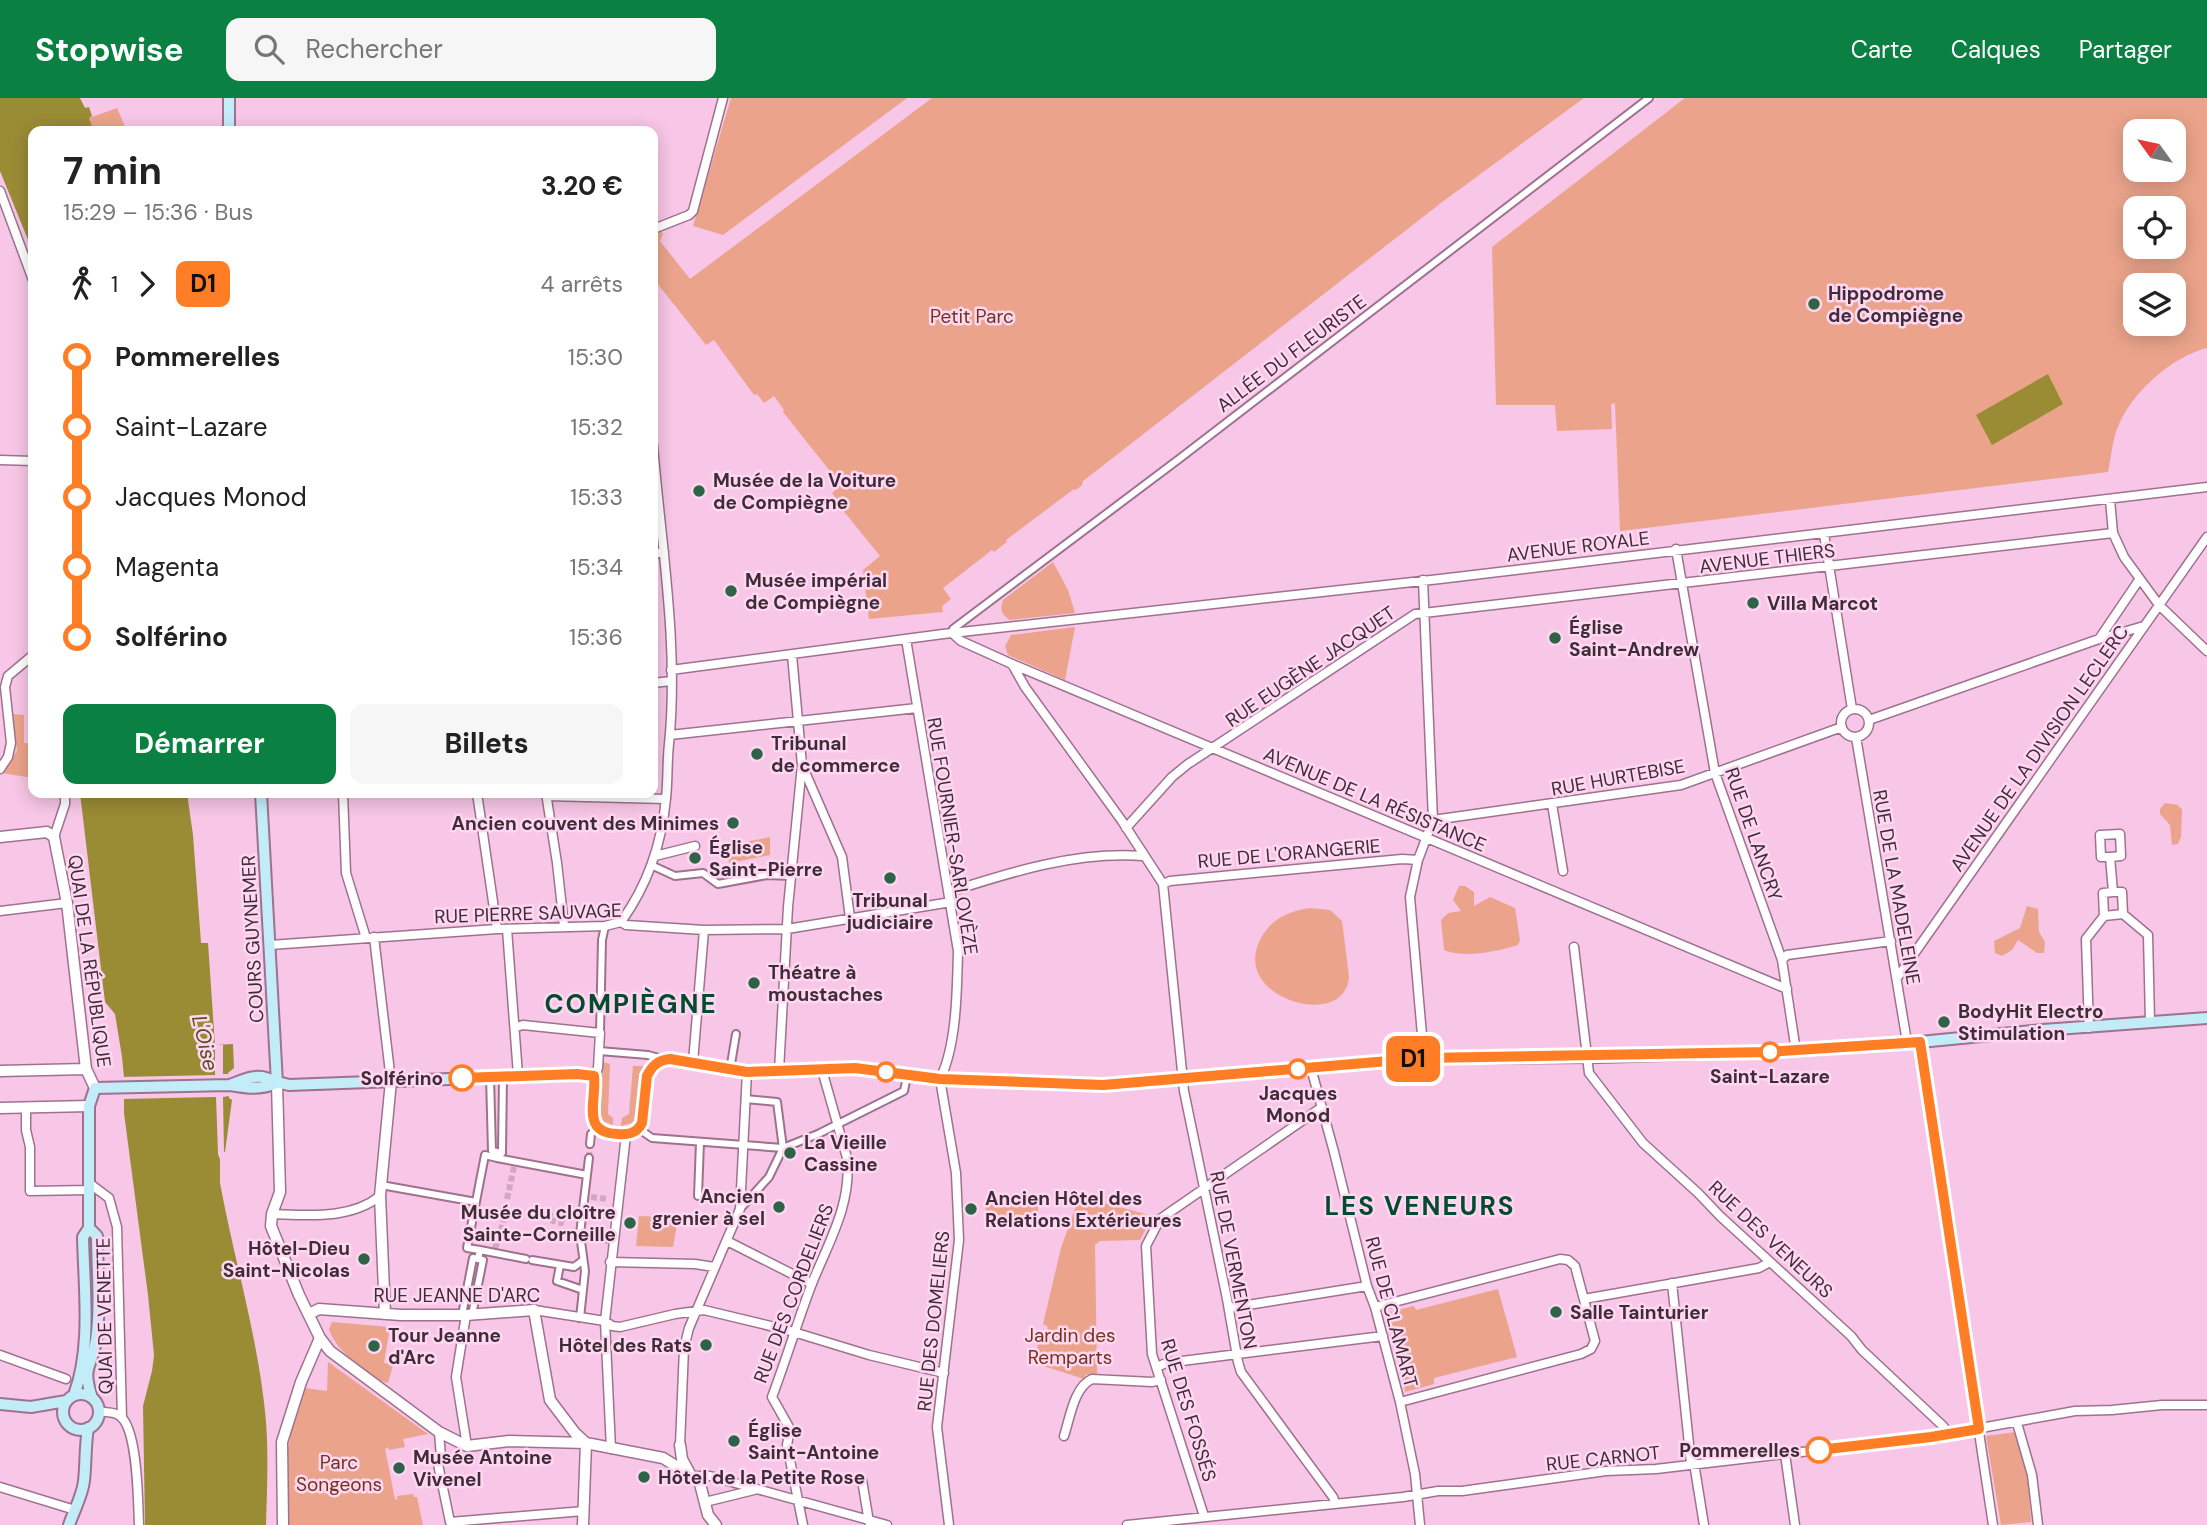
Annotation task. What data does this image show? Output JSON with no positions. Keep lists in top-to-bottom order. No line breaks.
{"streets":{"main road":["COURS GUYNEMER"],"street":["ALLÉE DU FLEURISTE","AVENUE ROYALE","AVENUE THIERS","RUE EUGÈNE JACQUET","AVENUE DE LA DIVISION LECLERC","RUE HURTEBISE","AVENUE DE LA RÉSISTANCE","RUE DE LANCRY","RUE FOURNIER-SARLOVÈZE","RUE DE L'ORANGERIE","RUE DE LA MADELEINE","RUE PIERRE SAUVAGE","QUAI DE LA RÉPUBLIQUE","RUE DES VENEURS","RUE DE VERMENTON","RUE DES CORDELIERS","RUE JEANNE D'ARC","RUE DE CLAMART","QUAI DE VENETTE","RUE DES DOMELIERS","RUE DES FOSSÉS","RUE CARNOT"]},"crossings":[["ALLÉE DU FLEURISTE","AVENUE ROYALE"],["ALLÉE DU FLEURISTE","AVENUE DE LA RÉSISTANCE"],["AVENUE ROYALE","AVENUE DE LA RÉSISTANCE"],["AVENUE ROYALE","RUE DE LANCRY"],["AVENUE ROYALE","RUE FOURNIER-SARLOVÈZE"],["AVENUE THIERS","RUE EUGÈNE JACQUET"],["AVENUE THIERS","RUE DE LANCRY"],["RUE EUGÈNE JACQUET","AVENUE DE LA RÉSISTANCE"],["AVENUE DE LA DIVISION LECLERC","RUE DE LA MADELEINE"],["RUE HURTEBISE","RUE DE LANCRY"],["RUE HURTEBISE","RUE DE LA MADELEINE"],["AVENUE DE LA RÉSISTANCE","RUE DE LANCRY"],["RUE FOURNIER-SARLOVÈZE","RUE PIERRE SAUVAGE"],["RUE FOURNIER-SARLOVÈZE","RUE DES DOMELIERS"],["RUE DE L'ORANGERIE","RUE DE VERMENTON"],["RUE PIERRE SAUVAGE","COURS GUYNEMER"],["RUE DES VENEURS","RUE CARNOT"],["RUE DE VERMENTON","RUE DES FOSSÉS"],["RUE DE VERMENTON","RUE CARNOT"],["RUE DE CLAMART","RUE DES FOSSÉS"],["RUE DE CLAMART","RUE CARNOT"],["RUE DES FOSSÉS","RUE CARNOT"]],"districts":["COMPIÈGNE","LES VENEURS"],"water":["L'Oise"],"parks":["Petit Parc","Jardin des Remparts","Parc Songeons"],"places":["Hippodrome de Compiègne","Musée de la Voiture de Compiègne","Musée impérial de Compiègne","Villa Marcot","Église Saint-Andrew","Tribunal de commerce","Ancien couvent des Minimes","Église Saint-Pierre","Tribunal judiciaire","Théatre à moustaches","BodyHit Electro Stimulation","Saint-Lazare","Jacques Monod","Solférino","La Vieille Cassine","Ancien grenier à sel","Ancien Hôtel des Relations Extérieures","Musée du cloître Sainte-Corneille","Hôtel-Dieu Saint-Nicolas","Salle Tainturier","Hôtel des Rats","Tour Jeanne d'Arc","Église Saint-Antoine","Pommerelles","Musée Antoine Vivenel","Hôtel de la Petite Rose"],"lines":["bus line D1"],"north":"top left","page":{"header":"Stopwise","search":"Rechercher","nav":["Carte","Calques","Partager"],"on_map":"D1","heading":["7 min","15:29 – 15:36 · Bus","3.20 €"],"legs":["1","D1","4 arrêts"],"list":[{"name":"Pommerelles","value":"15:30"},{"name":"Saint-Lazare","value":"15:32"},{"name":"Jacques Monod","value":"15:33"},{"name":"Magenta","value":"15:34"},{"name":"Solférino","value":"15:36"}],"buttons":["Démarrer","Billets"]}}
